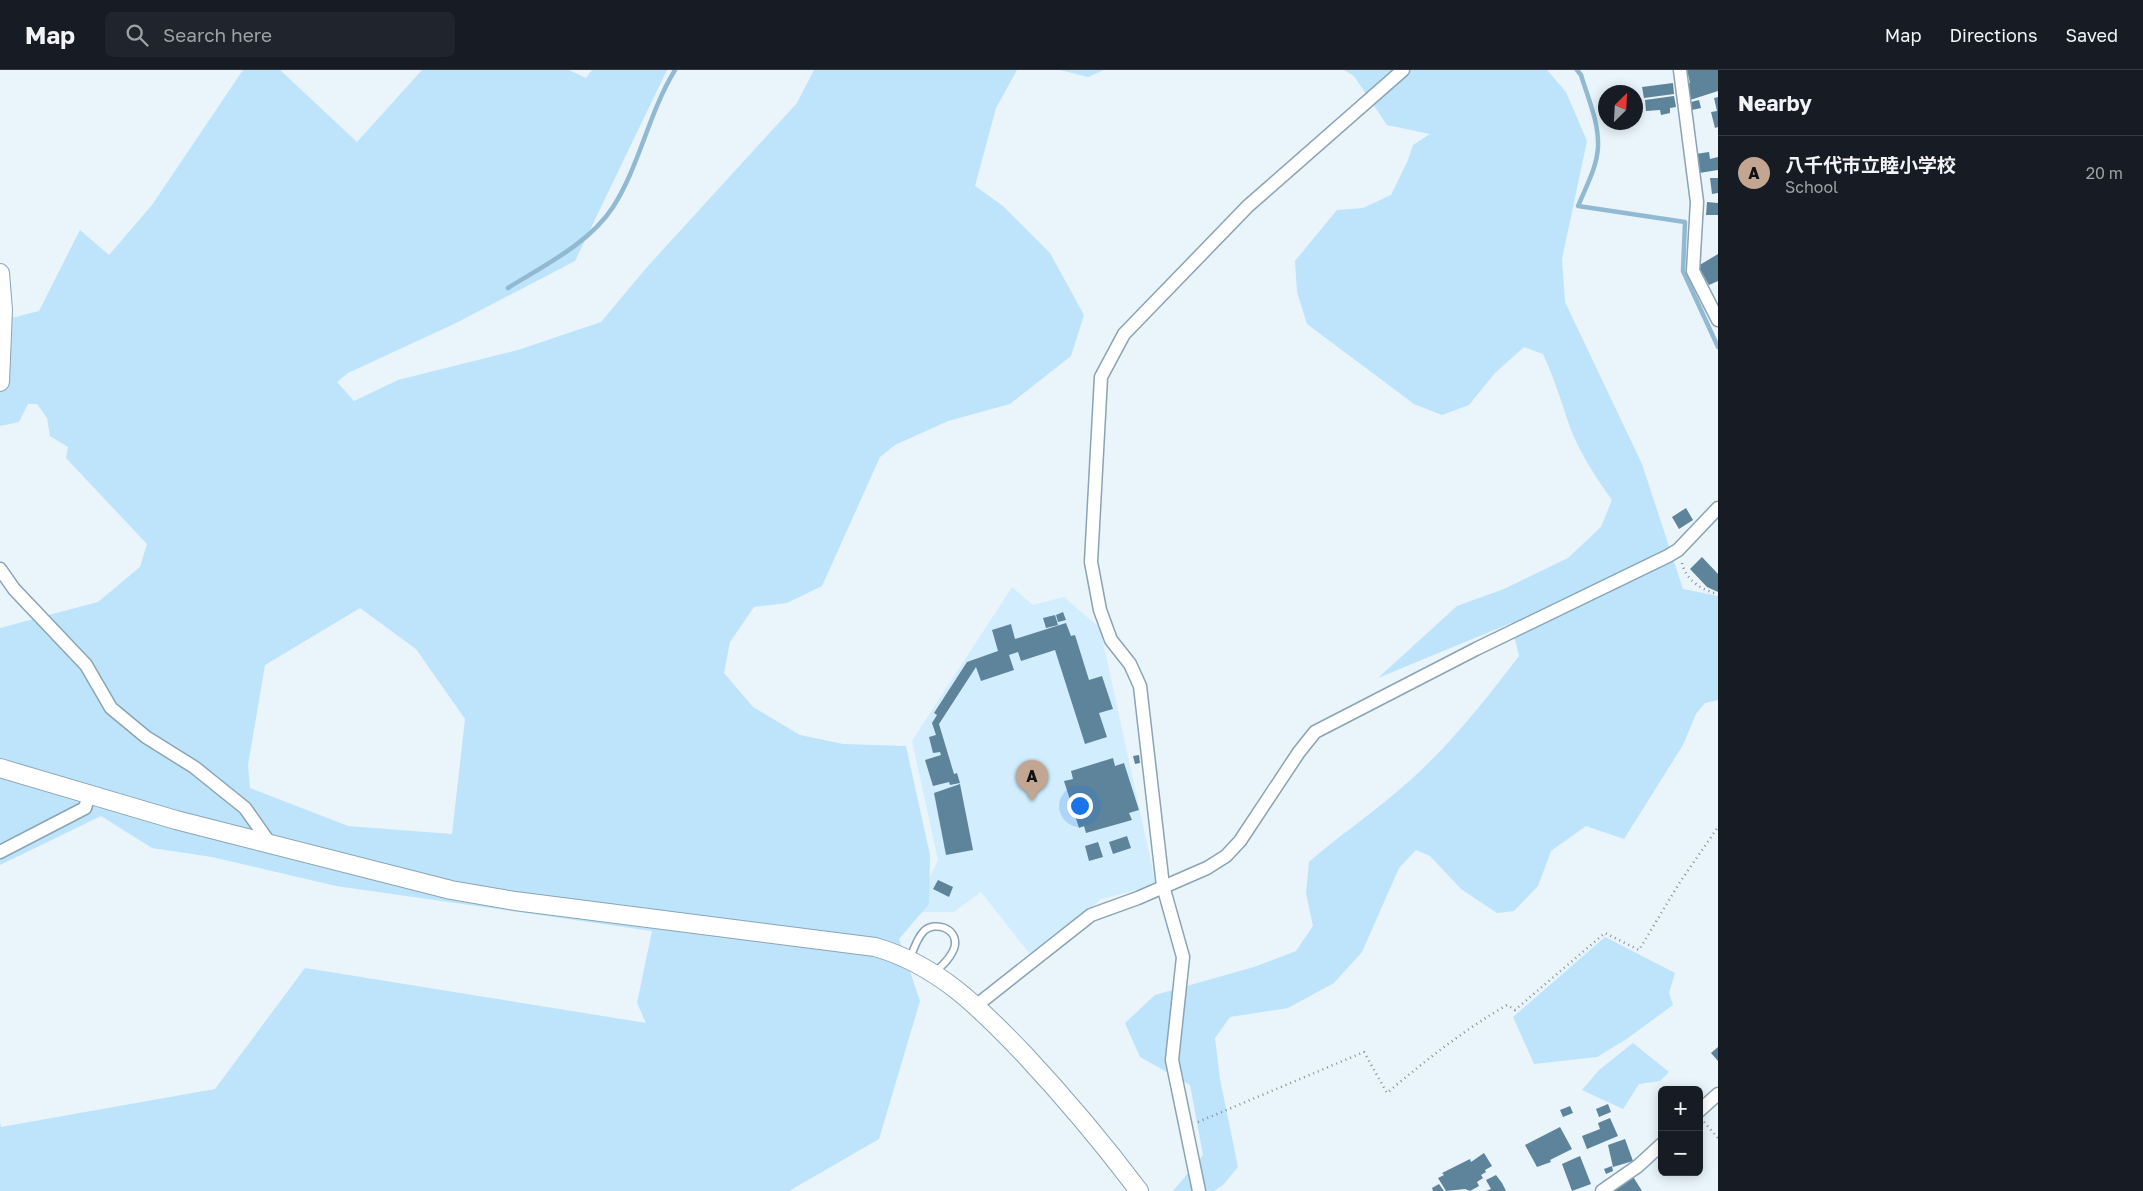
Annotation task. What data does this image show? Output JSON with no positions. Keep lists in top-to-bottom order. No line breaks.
{"north":"top right","page":{"header":"Map","search":"Search here","nav":["Map","Directions","Saved"],"heading":"Nearby","list":[{"mark":"A","name":"八千代市立睦小学校","note":"School","value":"20 m"}],"pins":"A","map_buttons":["+","−"]}}
